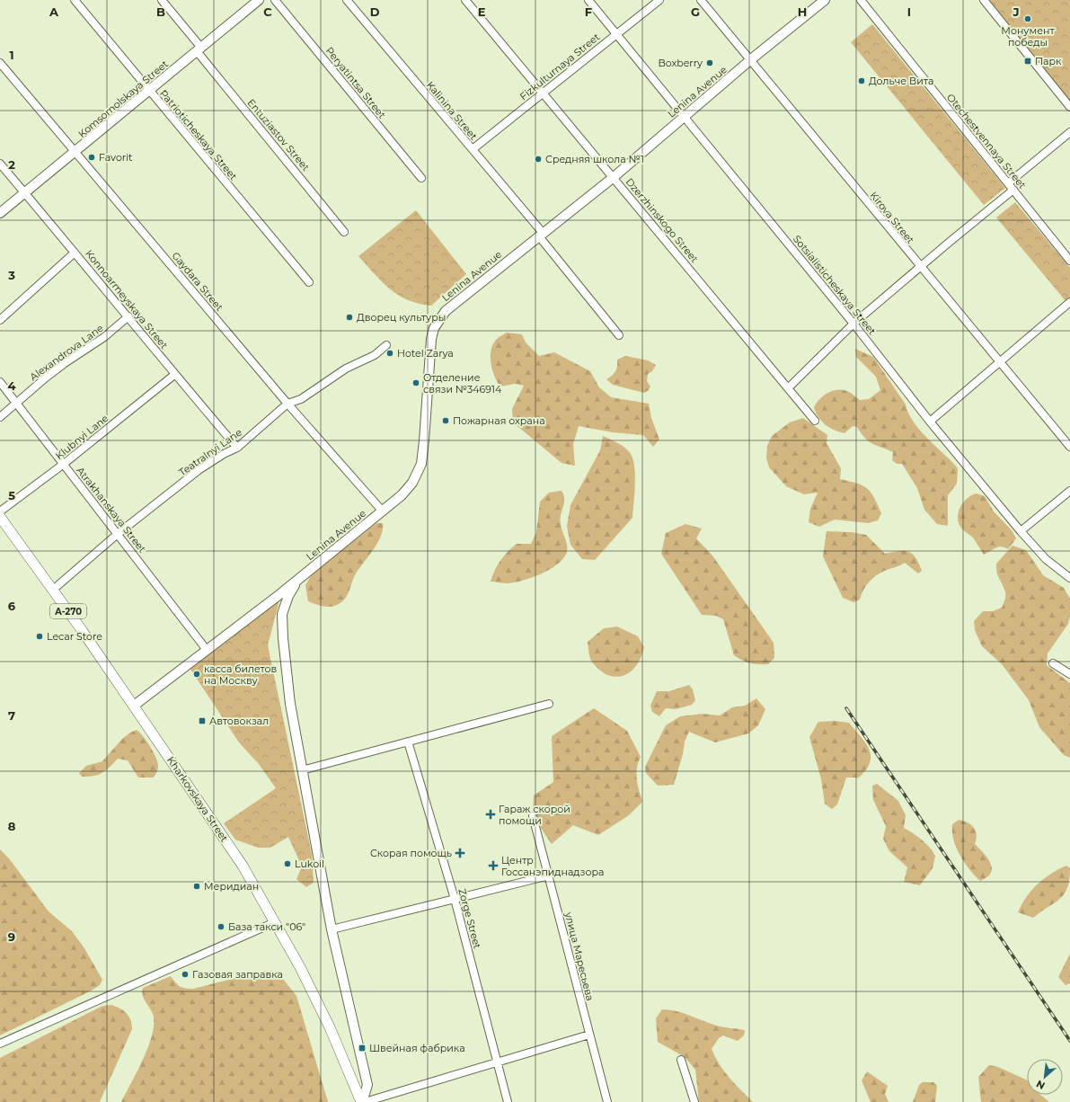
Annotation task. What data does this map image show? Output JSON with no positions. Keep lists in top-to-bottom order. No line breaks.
{"streets":{"highway":["А-270","Kharkovskaya Street"],"main road":["Lenina Avenue","Komsomolskaya Street"],"street":["Fizkulturnaya Street","Peryatintsa Street","Kalinina Street","Patrioticheskaya Street","Entuziastov Street","Otechestvennaya Street","Kirova Street","Dzerzhinskogo Street","Gaydara Street","Sotsialisticheskaya Street","Konnoarmeyskaya Street","Alexandrova Lane","Klubnyi Lane","Teatralnyi Lane","Atrakhanskaya Street","Zorge Street","улица Маресьева"]},"crossings":[["Fizkulturnaya Street","Kalinina Street"],["Fizkulturnaya Street","Dzerzhinskogo Street"],["Fizkulturnaya Street","Sotsialisticheskaya Street"],["Lenina Avenue","Kalinina Street"],["Lenina Avenue","Kirova Street"],["Lenina Avenue","Dzerzhinskogo Street"],["Lenina Avenue","Gaydara Street"],["Lenina Avenue","Sotsialisticheskaya Street"],["Lenina Avenue","Atrakhanskaya Street"],["Lenina Avenue","Kharkovskaya Street"],["Komsomolskaya Street","Patrioticheskaya Street"],["Komsomolskaya Street","Entuziastov Street"],["Komsomolskaya Street","Gaydara Street"],["Komsomolskaya Street","Konnoarmeyskaya Street"],["Gaydara Street","Teatralnyi Lane"],["Konnoarmeyskaya Street","Alexandrova Lane"],["Konnoarmeyskaya Street","Klubnyi Lane"],["Konnoarmeyskaya Street","Teatralnyi Lane"],["Alexandrova Lane","Atrakhanskaya Street"],["Klubnyi Lane","Atrakhanskaya Street"],["Teatralnyi Lane","Atrakhanskaya Street"],["Teatralnyi Lane","Kharkovskaya Street"]],"places":{"other":["Монумент победы","Boxberry","Дольче Вита","Favorit","Средняя школа №1","Дворец культуры","Hotel Zarya","Отделение связи №346914","Пожарная охрана","Lecar Store","касса билетов на Москву","Lukoil","Меридиан","База такси \"06\"","Газовая заправка"],"transit":["Парк","Автовокзал","Швейная фабрика"],"health":["Гараж скорой помощи","Скорая помощь","Центр Госсанэпиднадзора"]},"north":"bottom left","grid":{"columns":["A","B","C","D","E","F","G","H","I","J"],"rows":["1","2","3","4","5","6","7","8","9"]}}
